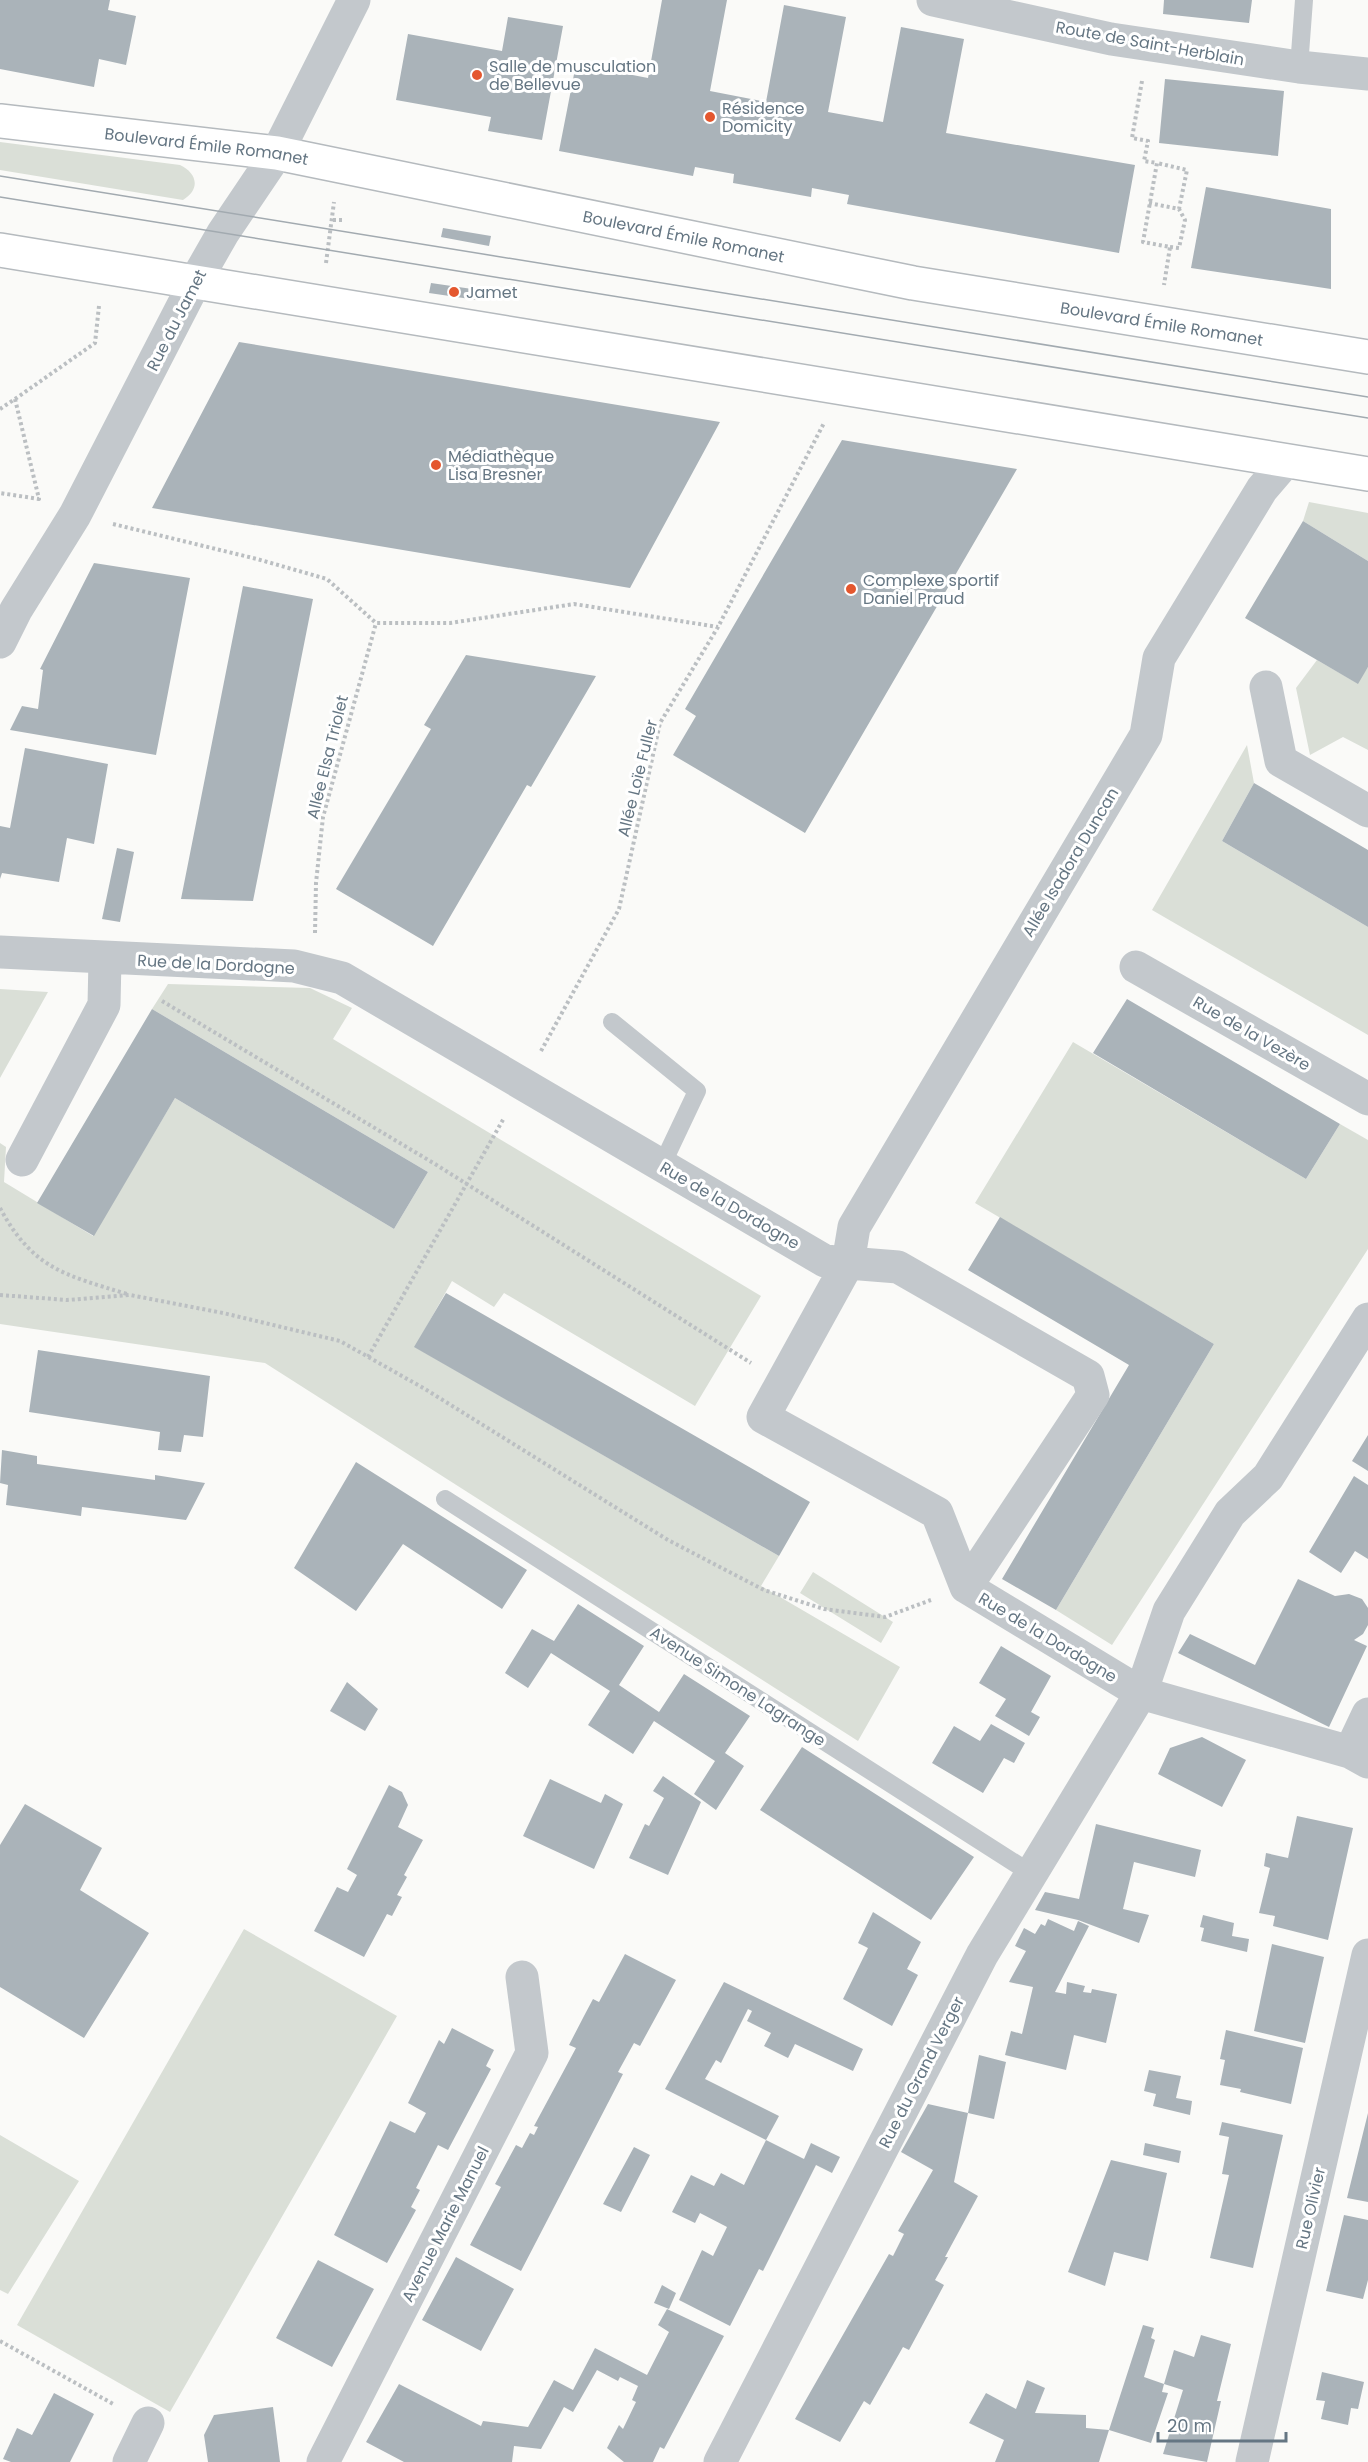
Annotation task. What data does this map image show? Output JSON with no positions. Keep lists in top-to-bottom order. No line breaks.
{"streets":{"main road":["Boulevard Émile Romanet"],"street":["Route de Saint-Herblain","Rue du Jamet","Allée Isadora Duncan","Rue de la Dordogne","Rue de la Vezère","Rue du Grand Verger","Rue Olivier","Avenue Marie Manuel"],"lane":["Avenue Simone Lagrange"],"path":["Allée Elsa Triolet","Allée Loïe Fuller"]},"crossings":[["Boulevard Émile Romanet","Rue du Jamet"],["Allée Elsa Triolet","Rue de la Dordogne"],["Allée Loïe Fuller","Rue de la Dordogne"],["Allée Isadora Duncan","Rue de la Dordogne"],["Rue de la Dordogne","Rue du Grand Verger"],["Avenue Simone Lagrange","Rue du Grand Verger"]],"places":["Salle de musculation de Bellevue","Résidence Domicity","Jamet","Médiathèque Lisa Bresner","Complexe sportif Daniel Praud"],"scale_bar":"20 m"}
